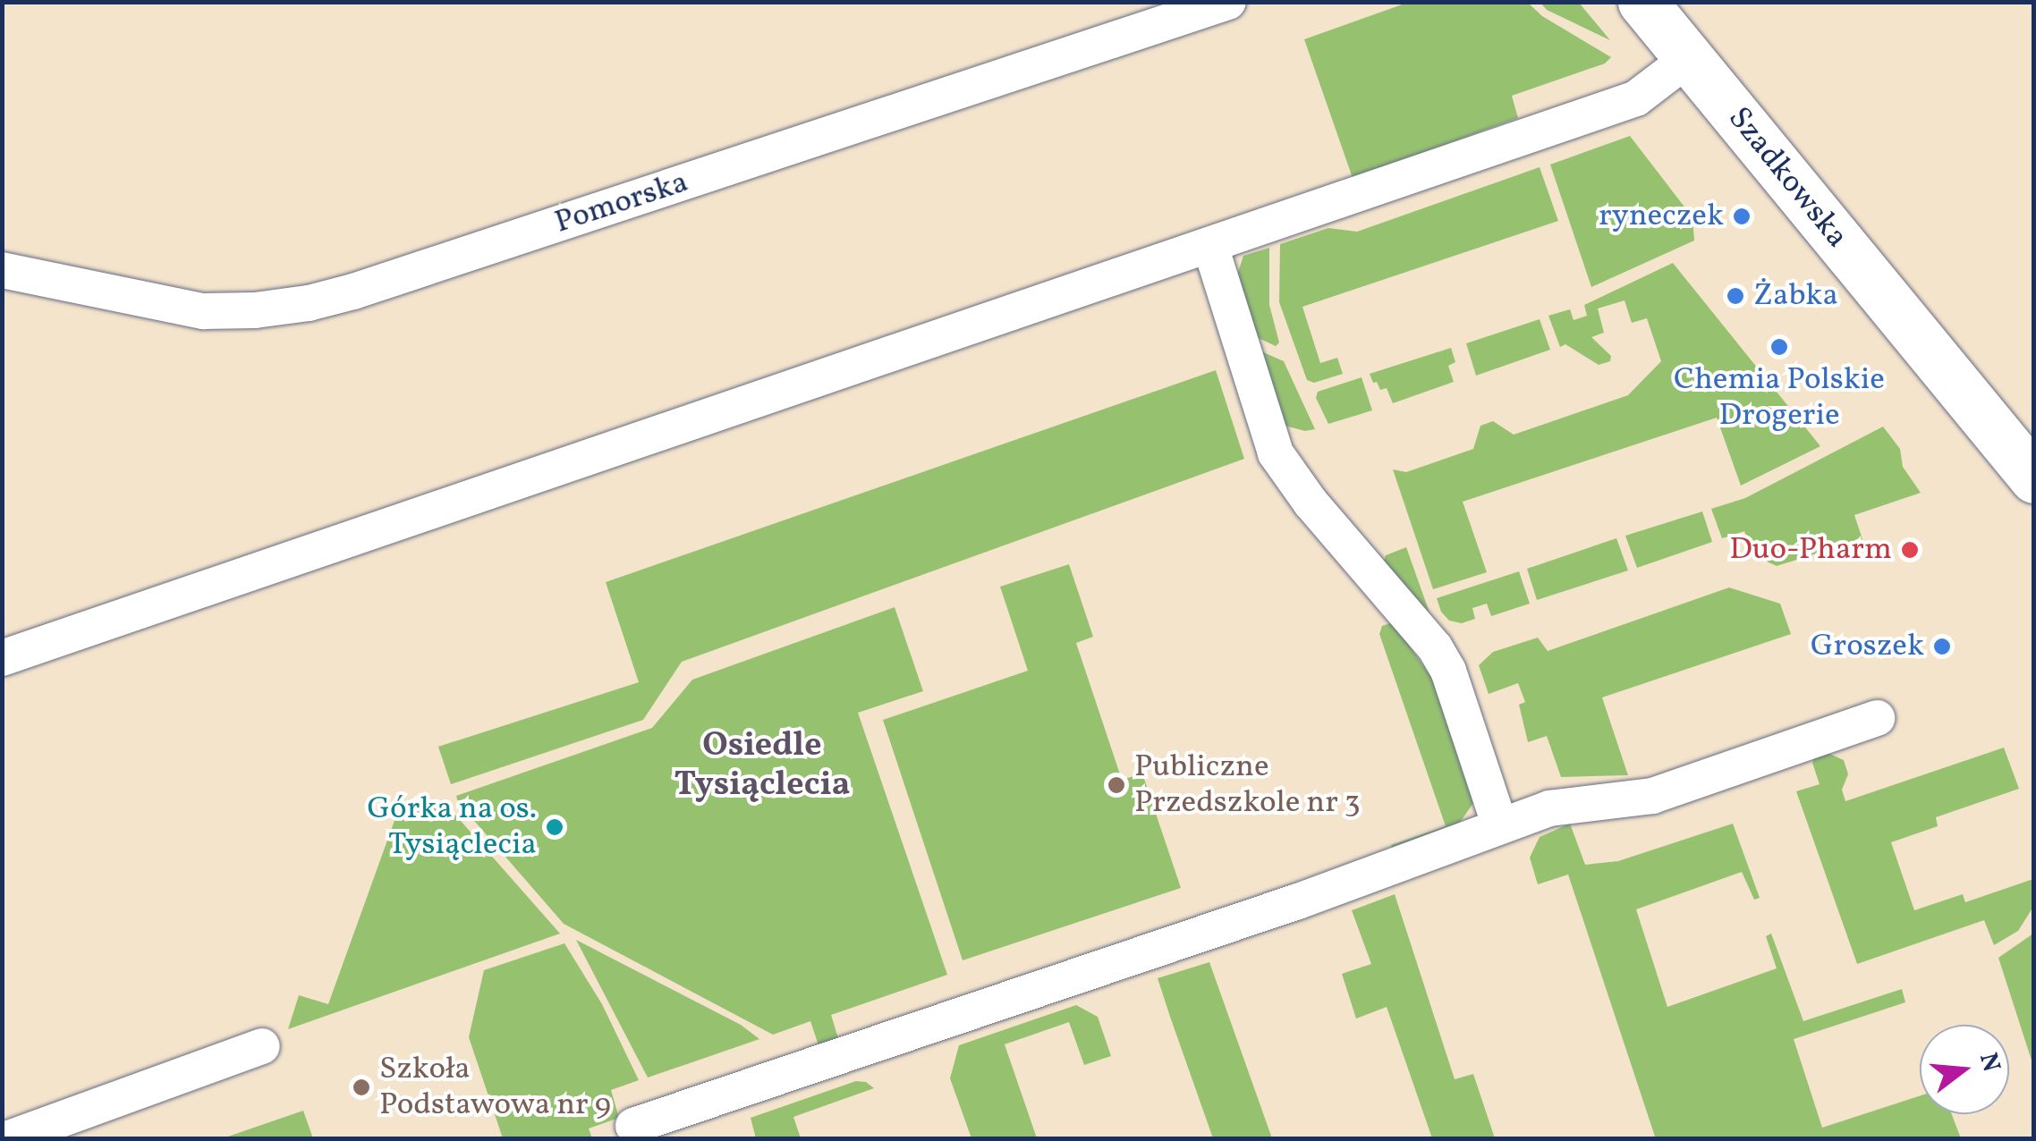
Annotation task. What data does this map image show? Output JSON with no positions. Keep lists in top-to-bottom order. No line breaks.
{"streets":{"street":["Szadkowska","Pomorska"]},"districts":["Osiedle Tysiąclecia"],"places":["ryneczek","Żabka","Chemia Polskie Drogerie","Duo-Pharm","Groszek","Publiczne Przedszkole nr 3","Górka na os. Tysiąclecia","Szkoła Podstawowa nr 9"],"north":"right"}
